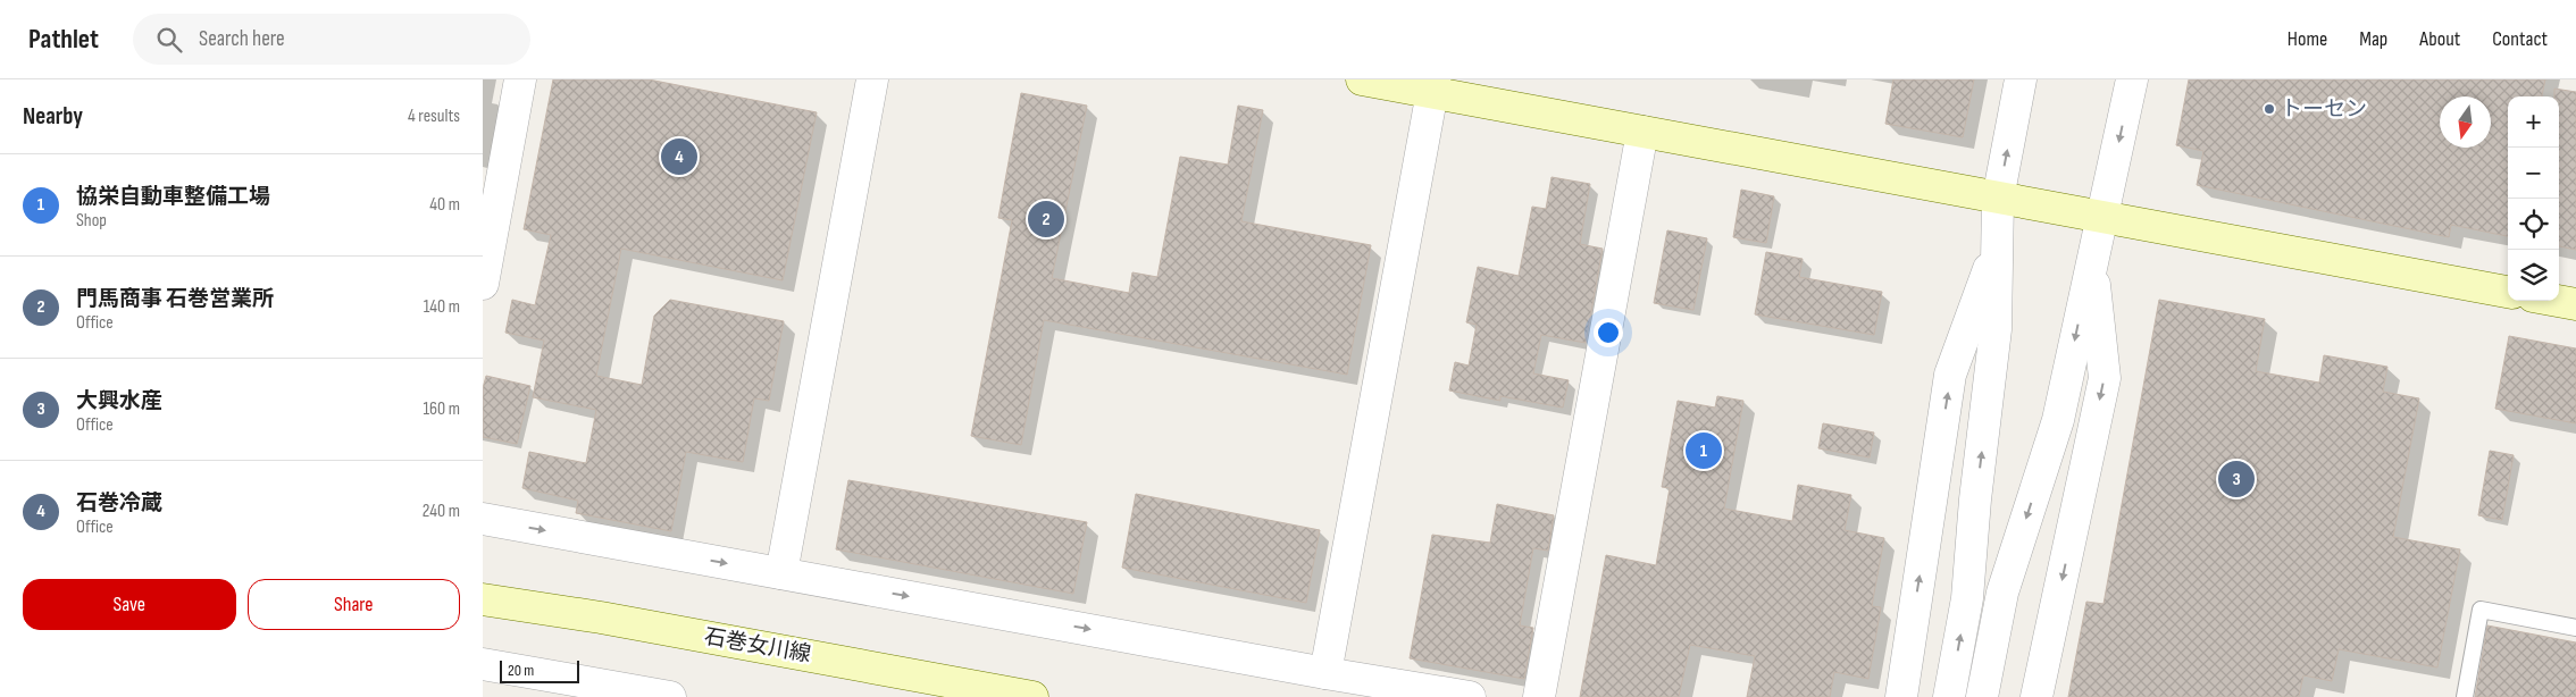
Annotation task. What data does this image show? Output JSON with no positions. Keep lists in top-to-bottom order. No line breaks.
{"streets":{"street":["石巻女川線"]},"places":["トーセン"],"scale_bar":"20 m","north":"bottom","page":{"header":"Pathlet","search":"Search here","nav":["Home","Map","About","Contact"],"heading":["Nearby","4 results"],"map_buttons":["+","−"],"pins":["4","2","1","3"],"list":[{"mark":"1","name":"協栄自動車整備工場","note":"Shop","value":"40 m"},{"mark":"2","name":"門馬商事 石巻営業所","note":"Office","value":"140 m"},{"mark":"3","name":"大興水産","note":"Office","value":"160 m"},{"mark":"4","name":"石巻冷蔵","note":"Office","value":"240 m"}],"buttons":["Save","Share"],"scale":"20 m"}}
